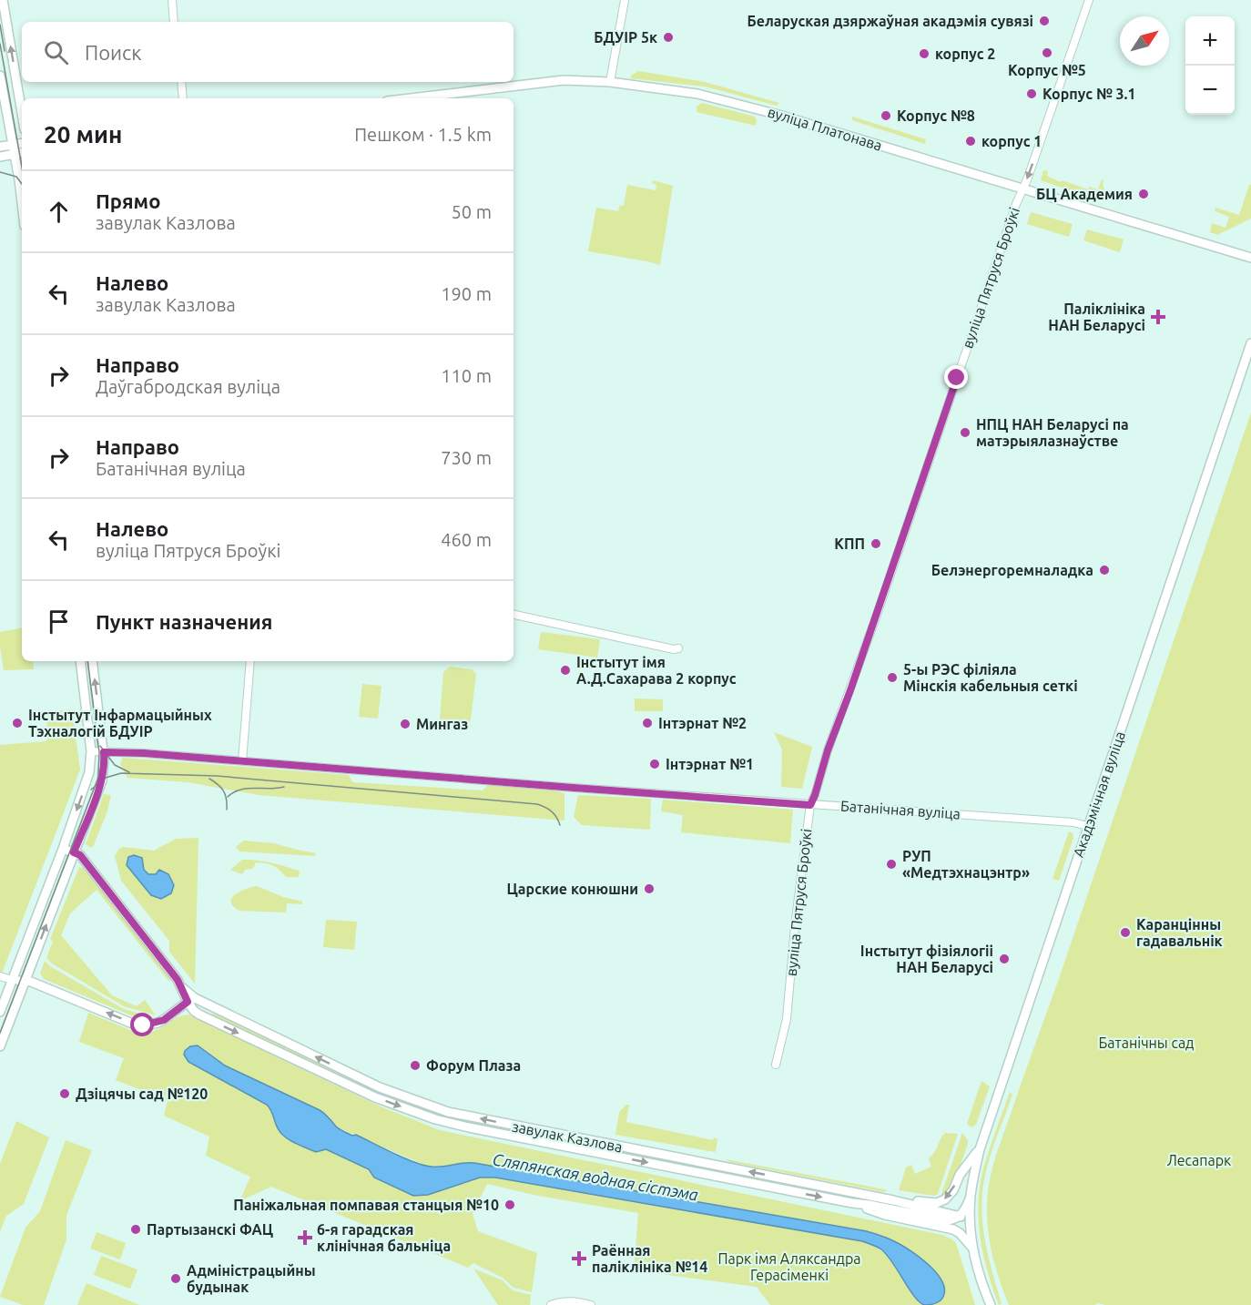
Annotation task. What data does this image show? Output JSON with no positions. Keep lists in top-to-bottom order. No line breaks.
{"streets":{"main road":["вуліца Платонава","Акадэмічная вуліца","завулак Казлова"],"street":["вуліца Пятруся Броўкі","Батанічная вуліца"]},"crossings":[["вуліца Платонава","вуліца Пятруся Броўкі"],["вуліца Пятруся Броўкі","Батанічная вуліца"],["Акадэмічная вуліца","Батанічная вуліца"],["Акадэмічная вуліца","завулак Казлова"]],"water":["Сляпянская водная сістэма"],"parks":["Батанічны сад","Лесапарк","Парк імя Аляксандра Герасіменкі"],"places":{"other":["Беларуская дзяржаўная акадэмія сувязі","БДУІР 5к","Корпус №5","корпус 2","Корпус № 3.1","Корпус №8","корпус 1","БЦ Академия","НПЦ НАН Беларусі па матэрыялазнаўстве","КПП","Белэнергоремналадка","Інстытут імя А.Д.Сахарава 2 корпус","5-ы РЭС філіяла Мінскія кабельныя сеткі","Інстытут Інфармацыйных Тэхналогій БДУІР","Інтэрнат №2","Мингаз","Інтэрнат №1","РУП «Медтэхнацэнтр»","Царские конюшни","Каранцінны гадавальнік","Інстытут фізіялогіі НАН Беларусі","Форум Плаза","Дзіцячы сад №120","Паніжальная помпавая станцыя №10","Партызанскі ФАЦ","Адміністрацыйны будынак"],"health":["Паліклініка НАН Беларусі","6-я гарадская клінічная бальніца","Раённая паліклініка №14"]},"north":"top right","page":{"map_buttons":["+","−"],"search":"Поиск","heading":["20 мин","Пешком · 1.5 km"],"list":[["Прямо","завулак Казлова","50 m"],["Налево","завулак Казлова","190 m"],["Направо","Даўгабродская вуліца","110 m"],["Направо","Батанічная вуліца","730 m"],["Налево","вуліца Пятруся Броўкі","460 m"],"Пункт назначения"]}}
